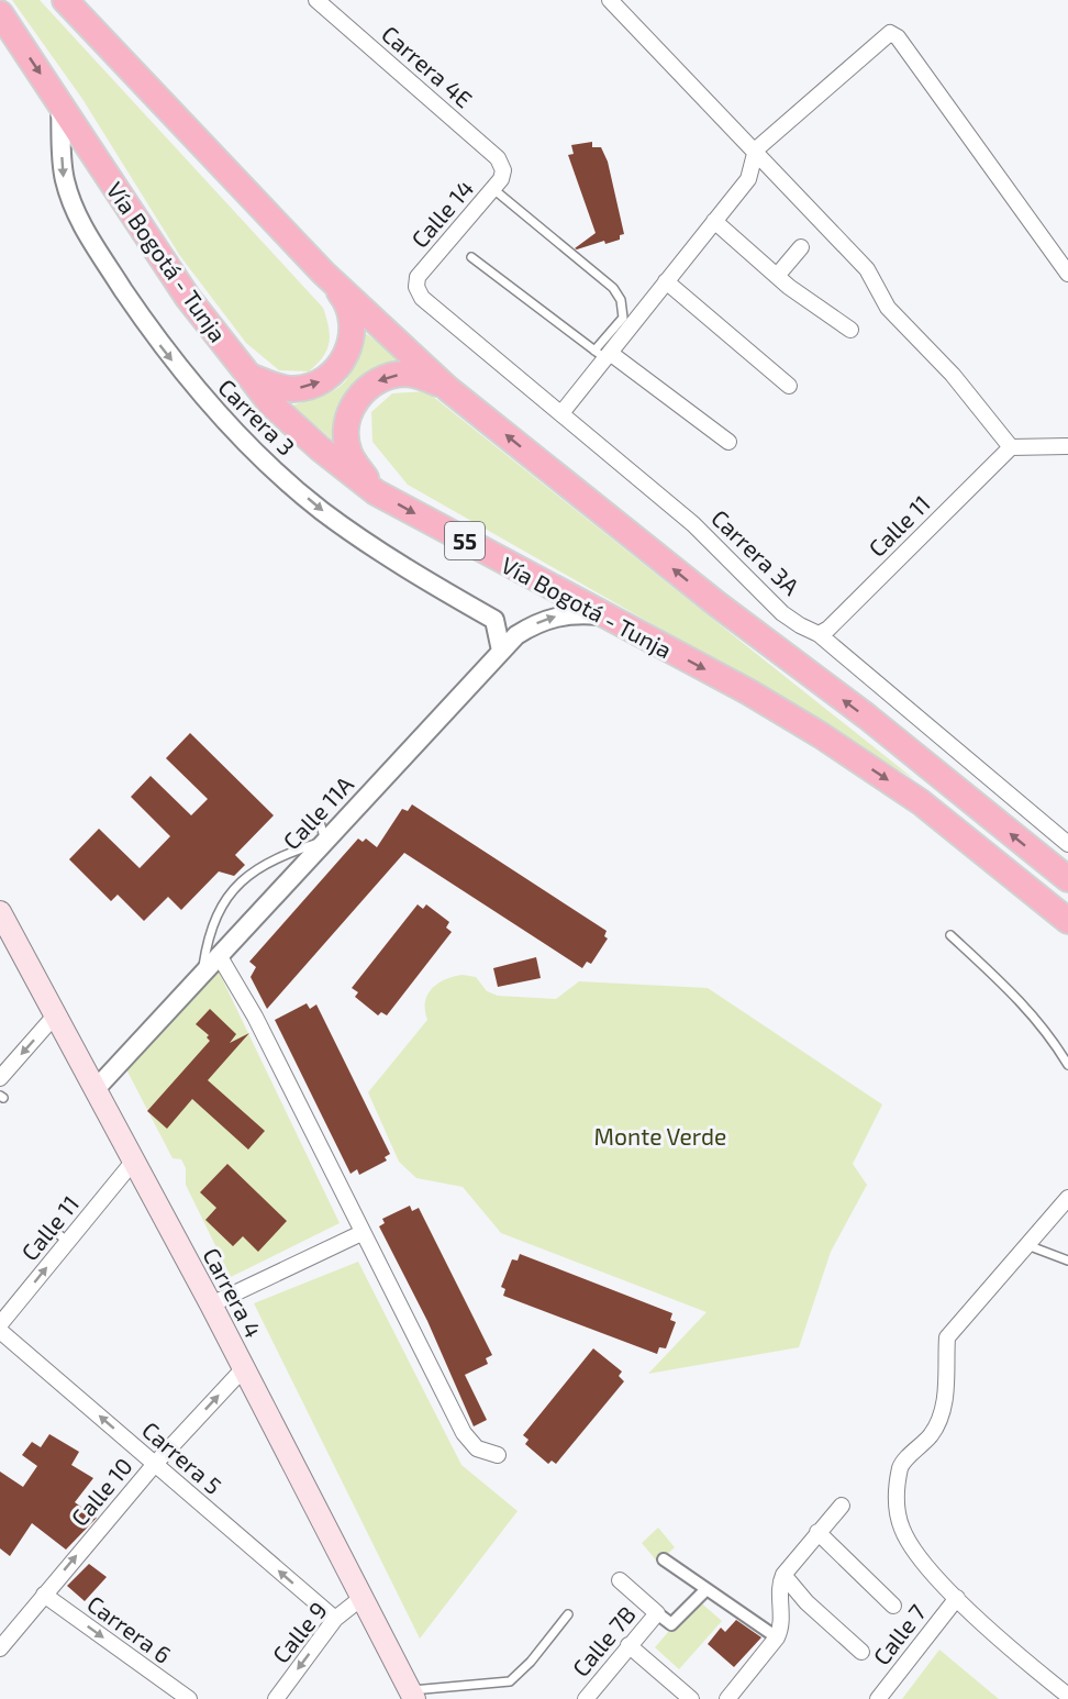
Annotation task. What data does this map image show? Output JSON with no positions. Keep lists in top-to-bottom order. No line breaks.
{"streets":{"highway":["Vía Bogotá - Tunja","55"],"main road":["Carrera 4"],"street":["Carrera 4E","Calle 14","Carrera 3","Calle 11","Carrera 3A","Calle 11A","Carrera 5","Calle 10","Carrera 6","Calle 9","Calle 7","Calle 7B"]},"crossings":[["Carrera 4E","Calle 14"],["Calle 14","Carrera 3A"],["Vía Bogotá - Tunja","Carrera 3"],["Vía Bogotá - Tunja","Calle 11A"],["Carrera 3","Calle 11A"],["Calle 11","Carrera 3A"],["Calle 11","Carrera 4"],["Calle 11A","Carrera 4"],["Carrera 4","Calle 10"],["Carrera 4","Calle 9"],["Carrera 5","Calle 10"],["Carrera 5","Calle 9"],["Calle 10","Carrera 6"]],"one_way":["Carrera 3","Carrera 5","Calle 10","Carrera 6","Calle 9"],"parks":["Monte Verde"]}
